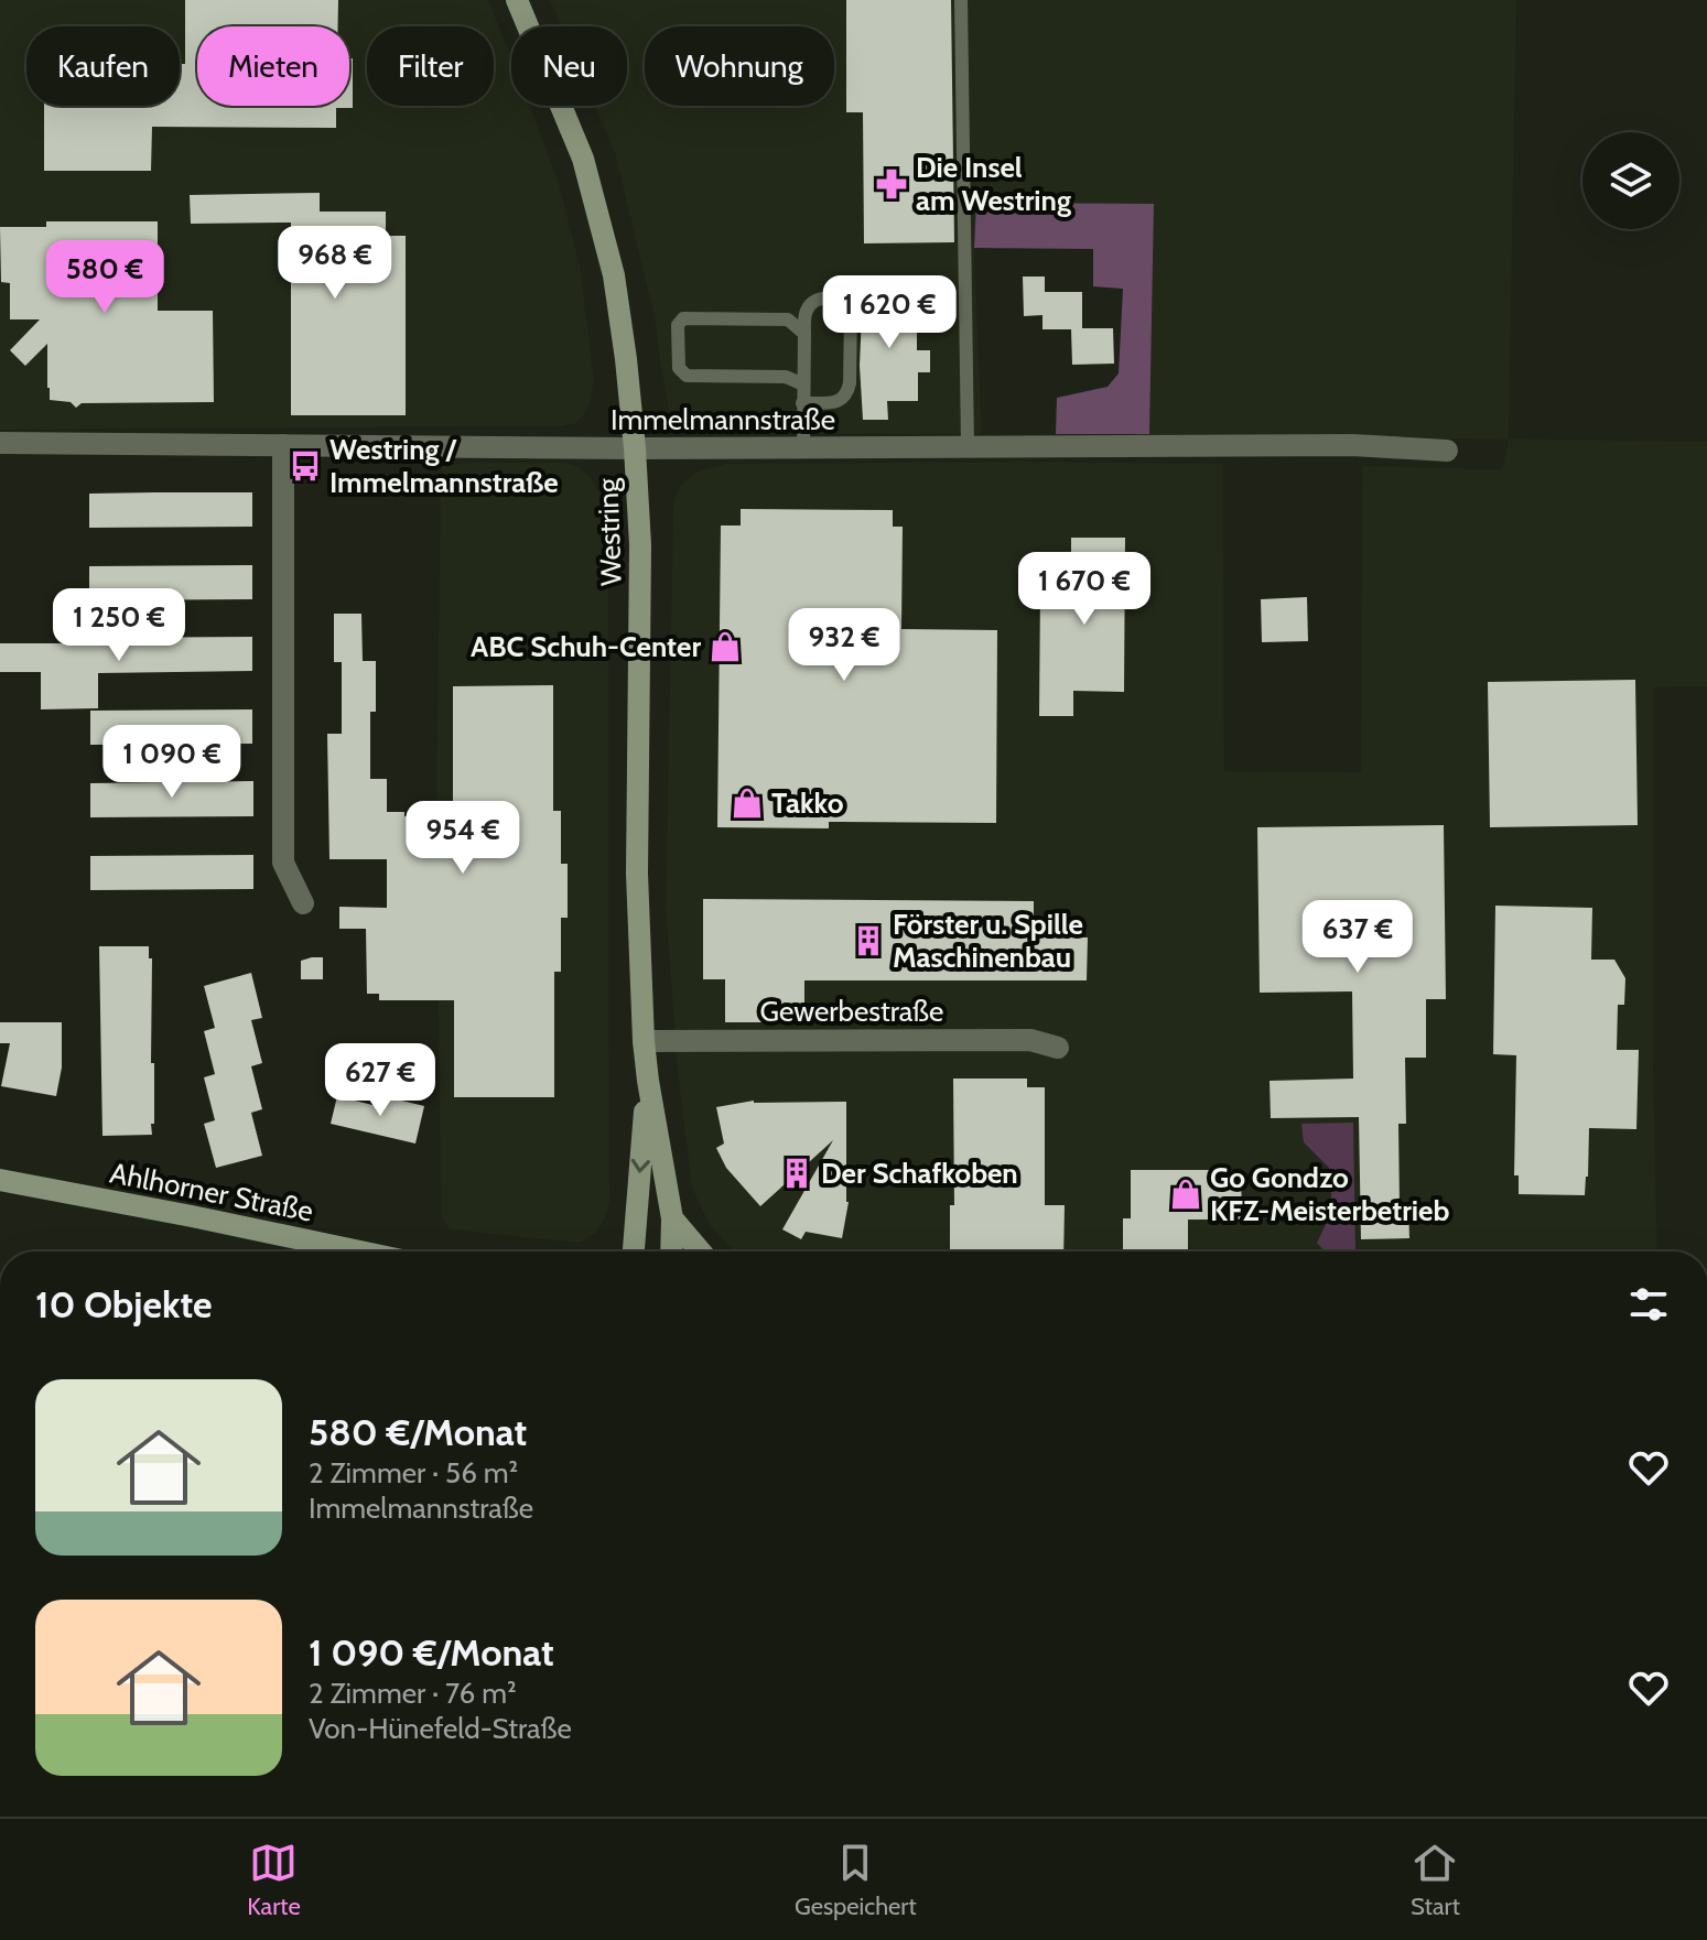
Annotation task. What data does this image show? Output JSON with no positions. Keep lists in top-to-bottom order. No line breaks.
{"streets":{"main road":["Westring","Ahlhorner Straße"],"street":["Immelmannstraße","Gewerbestraße"]},"crossings":[["Immelmannstraße","Westring"],["Westring","Gewerbestraße"]],"places":{"pharmacy":["Die Insel am Westring"],"bus stop":["Westring / Immelmannstraße"],"shop":["ABC Schuh-Center","Takko","Go Gondzo KFZ-Meisterbetrieb"],"building":["Förster u. Spille Maschinenbau","Der Schafkoben"]},"page":{"chip":["Kaufen","Mieten","Filter","Neu","Wohnung"],"price":["968 €","580 €","1 620 €","1 670 €","1 250 €","932 €","1 090 €","954 €","637 €","627 €"],"heading":"10 Objekte","list":[{"name":"580 €/Monat","note":"2 Zimmer · 56 m² · Immelmannstraße"},{"name":"1 090 €/Monat","note":"2 Zimmer · 76 m² · Von-Hünefeld-Straße"}],"tabs":["Karte","Gespeichert","Start"]}}
